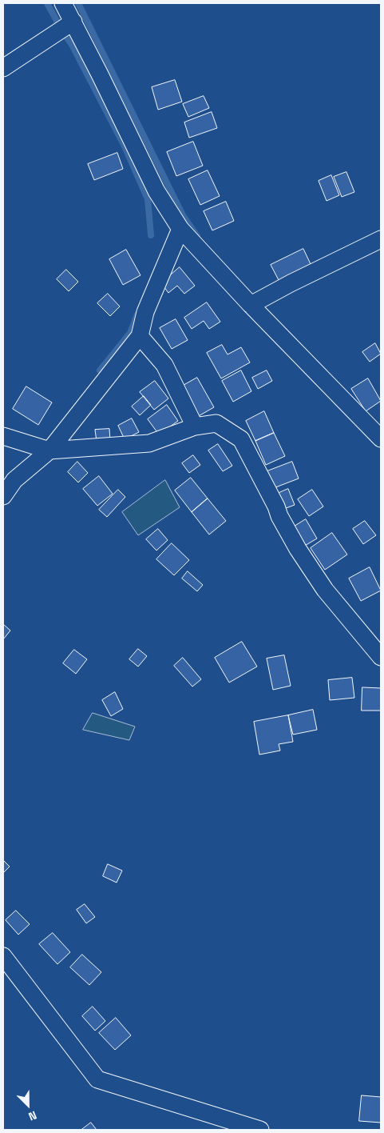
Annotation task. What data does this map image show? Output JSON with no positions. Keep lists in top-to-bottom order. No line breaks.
{"north":"bottom right"}
